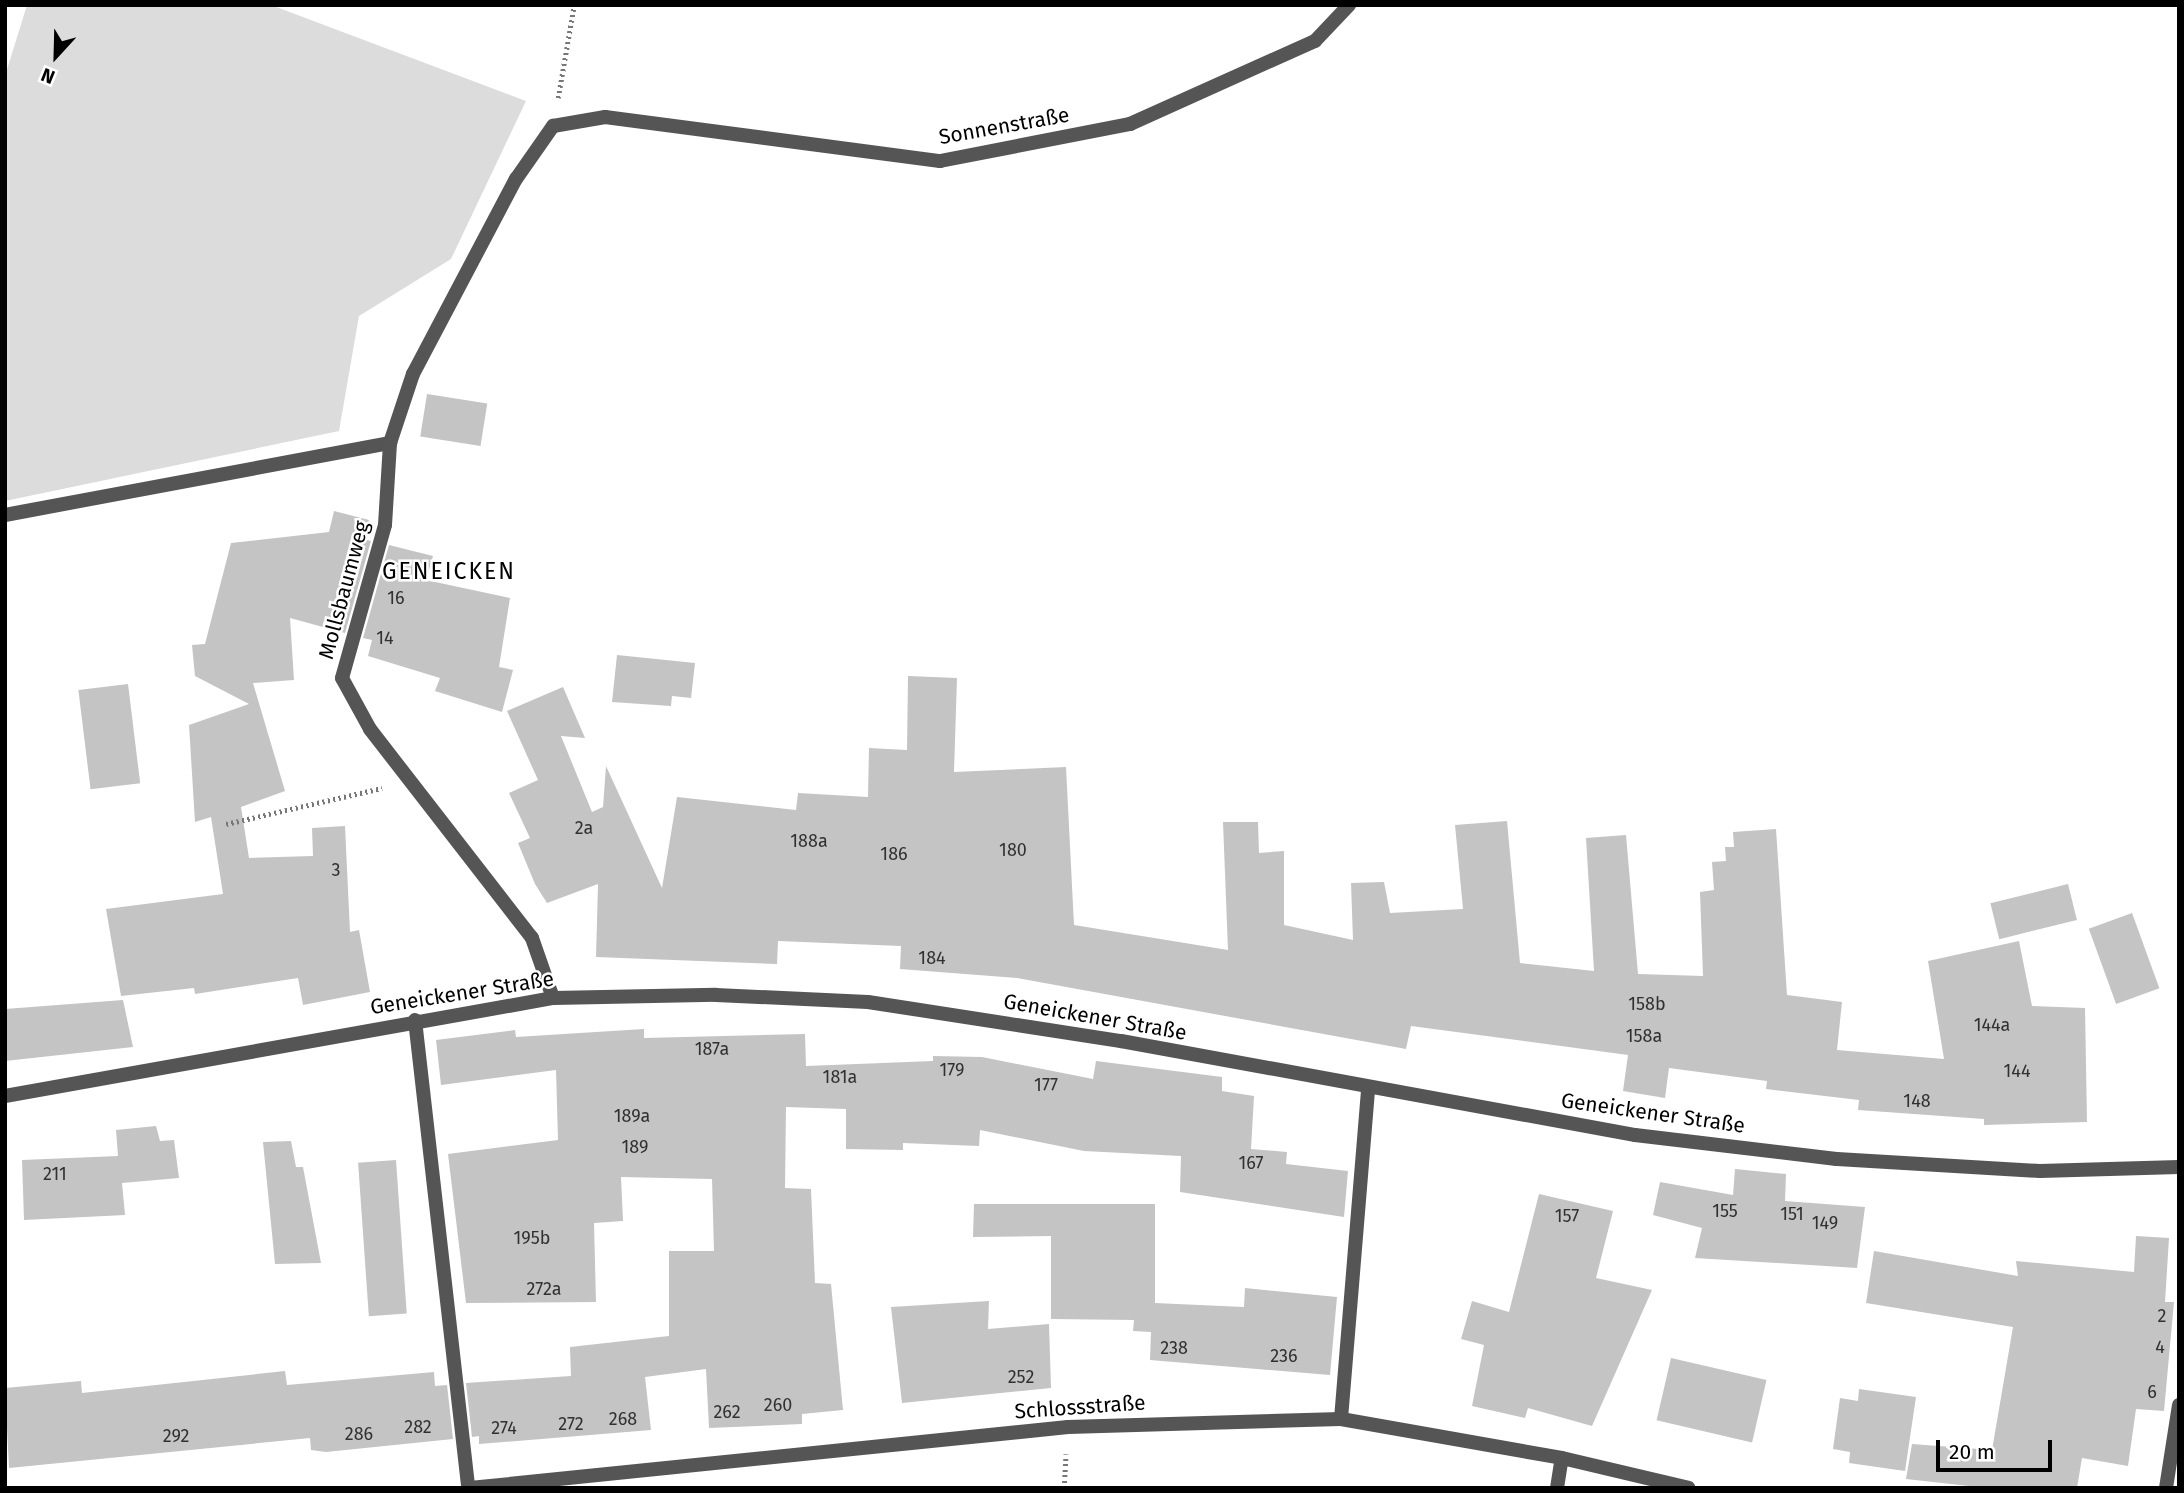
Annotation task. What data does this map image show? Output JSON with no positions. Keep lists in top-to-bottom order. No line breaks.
{"streets":{"street":["Sonnenstraße","Mollsbaumweg","Geneickener Straße","Schlossstraße"]},"crossings":[["Sonnenstraße","Mollsbaumweg"],["Mollsbaumweg","Geneickener Straße"]],"districts":["GENEICKEN"],"house_numbers":["16","14","2a","188a","180","186","3","184","158b","144a","158a","187a","179","144","181a","177","148","189a","189","167","211","155","151","157","149","195b","272a","2","4","238","236","252","6","260","262","268","272","282","274","286","292"],"scale_bar":"20 m","north":"bottom"}
